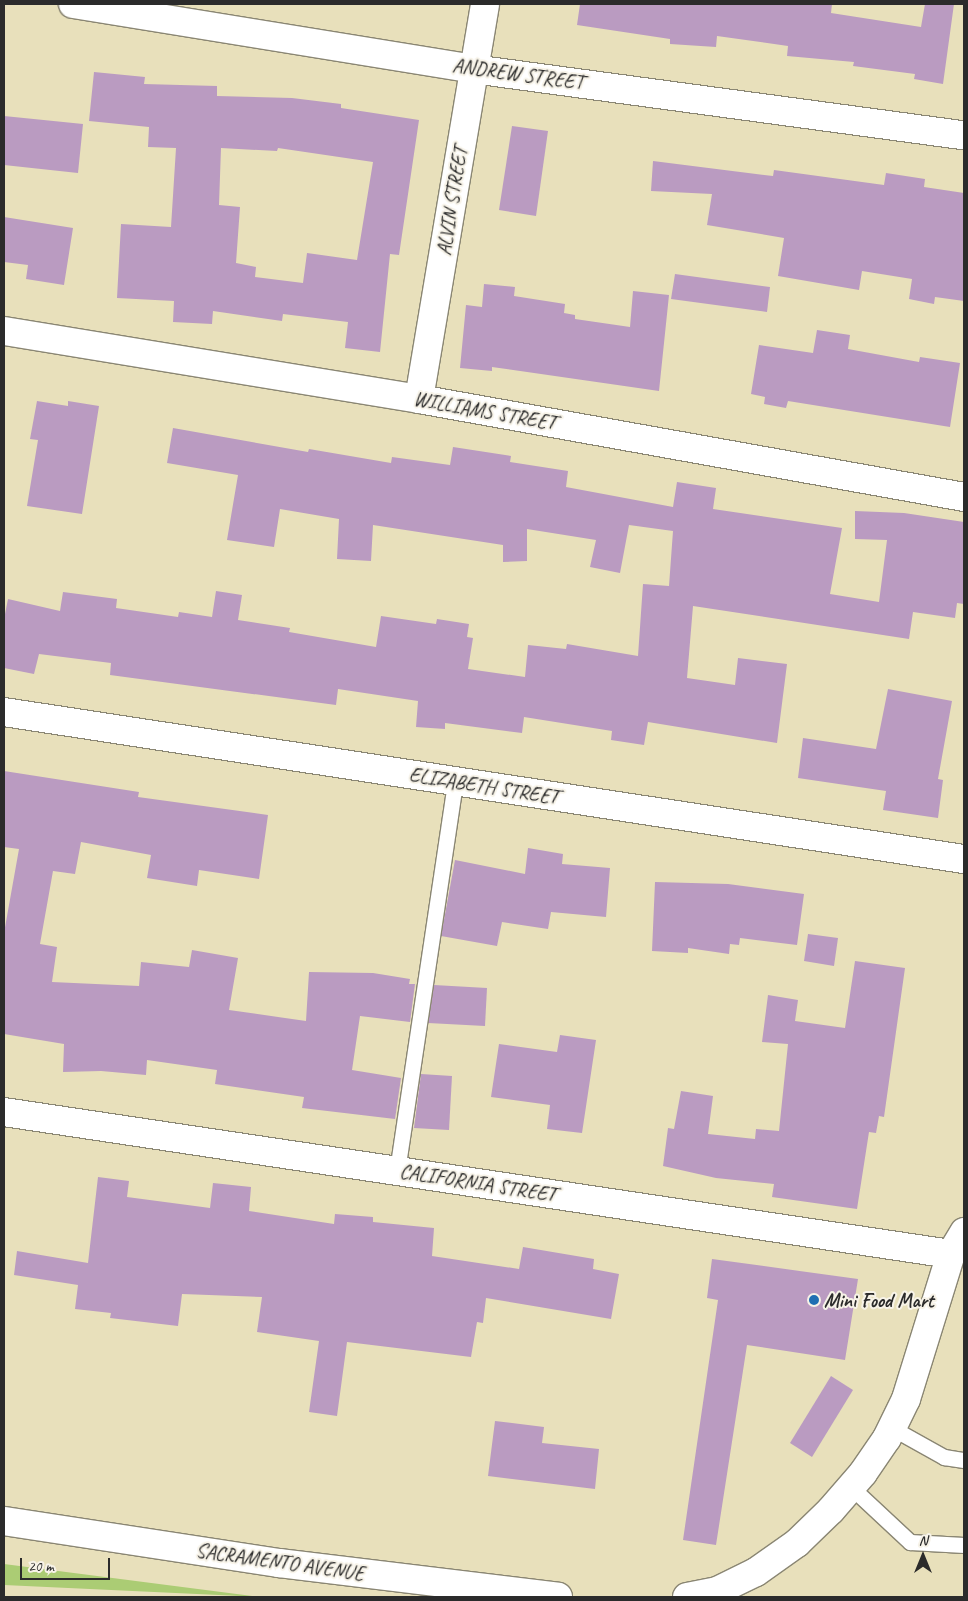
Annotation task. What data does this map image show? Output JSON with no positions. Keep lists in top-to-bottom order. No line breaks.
{"streets":{"street":["ANDREW STREET","ALVIN STREET","WILLIAMS STREET","ELIZABETH STREET","CALIFORNIA STREET","SACRAMENTO AVENUE"]},"crossings":[["ANDREW STREET","ALVIN STREET"],["ALVIN STREET","WILLIAMS STREET"]],"places":["Mini Food Mart"],"scale_bar":"20 m","north":"top"}
